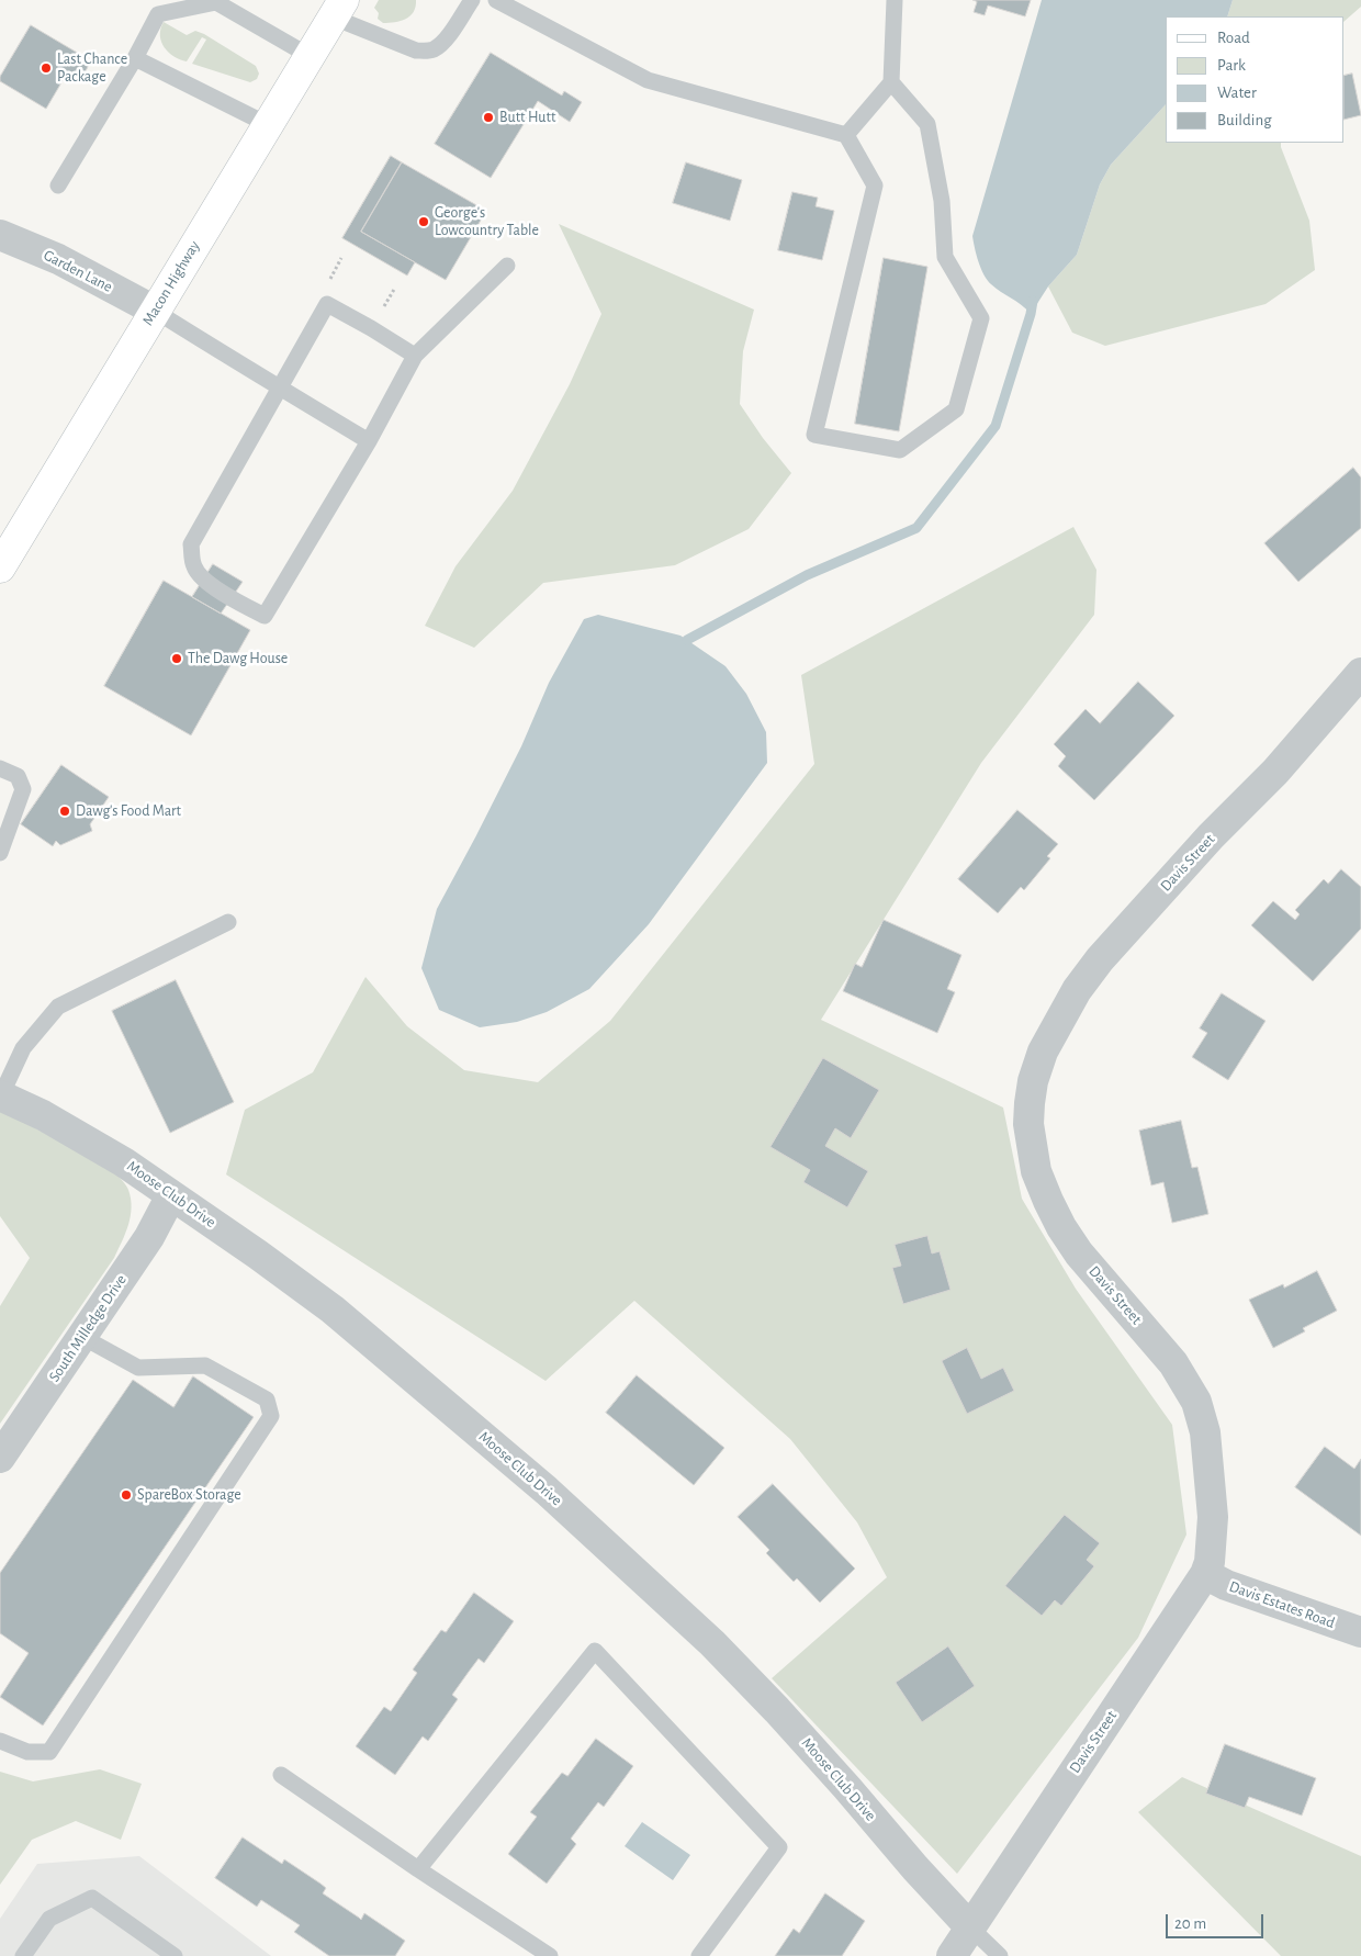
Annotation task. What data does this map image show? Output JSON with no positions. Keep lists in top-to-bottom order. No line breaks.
{"streets":{"main road":["Macon Highway"],"street":["Garden Lane","Davis Street","Moose Club Drive","South Milledge Drive","Davis Estates Road"]},"crossings":[["Garden Lane","Macon Highway"],["Davis Street","Moose Club Drive"],["Davis Street","Davis Estates Road"],["Moose Club Drive","South Milledge Drive"]],"places":["Last Chance Package","Butt Hutt","George's Lowcountry Table","The Dawg House","Dawg's Food Mart","SpareBox Storage"],"legend":["Road","Park","Water","Building"],"scale_bar":"20 m"}
